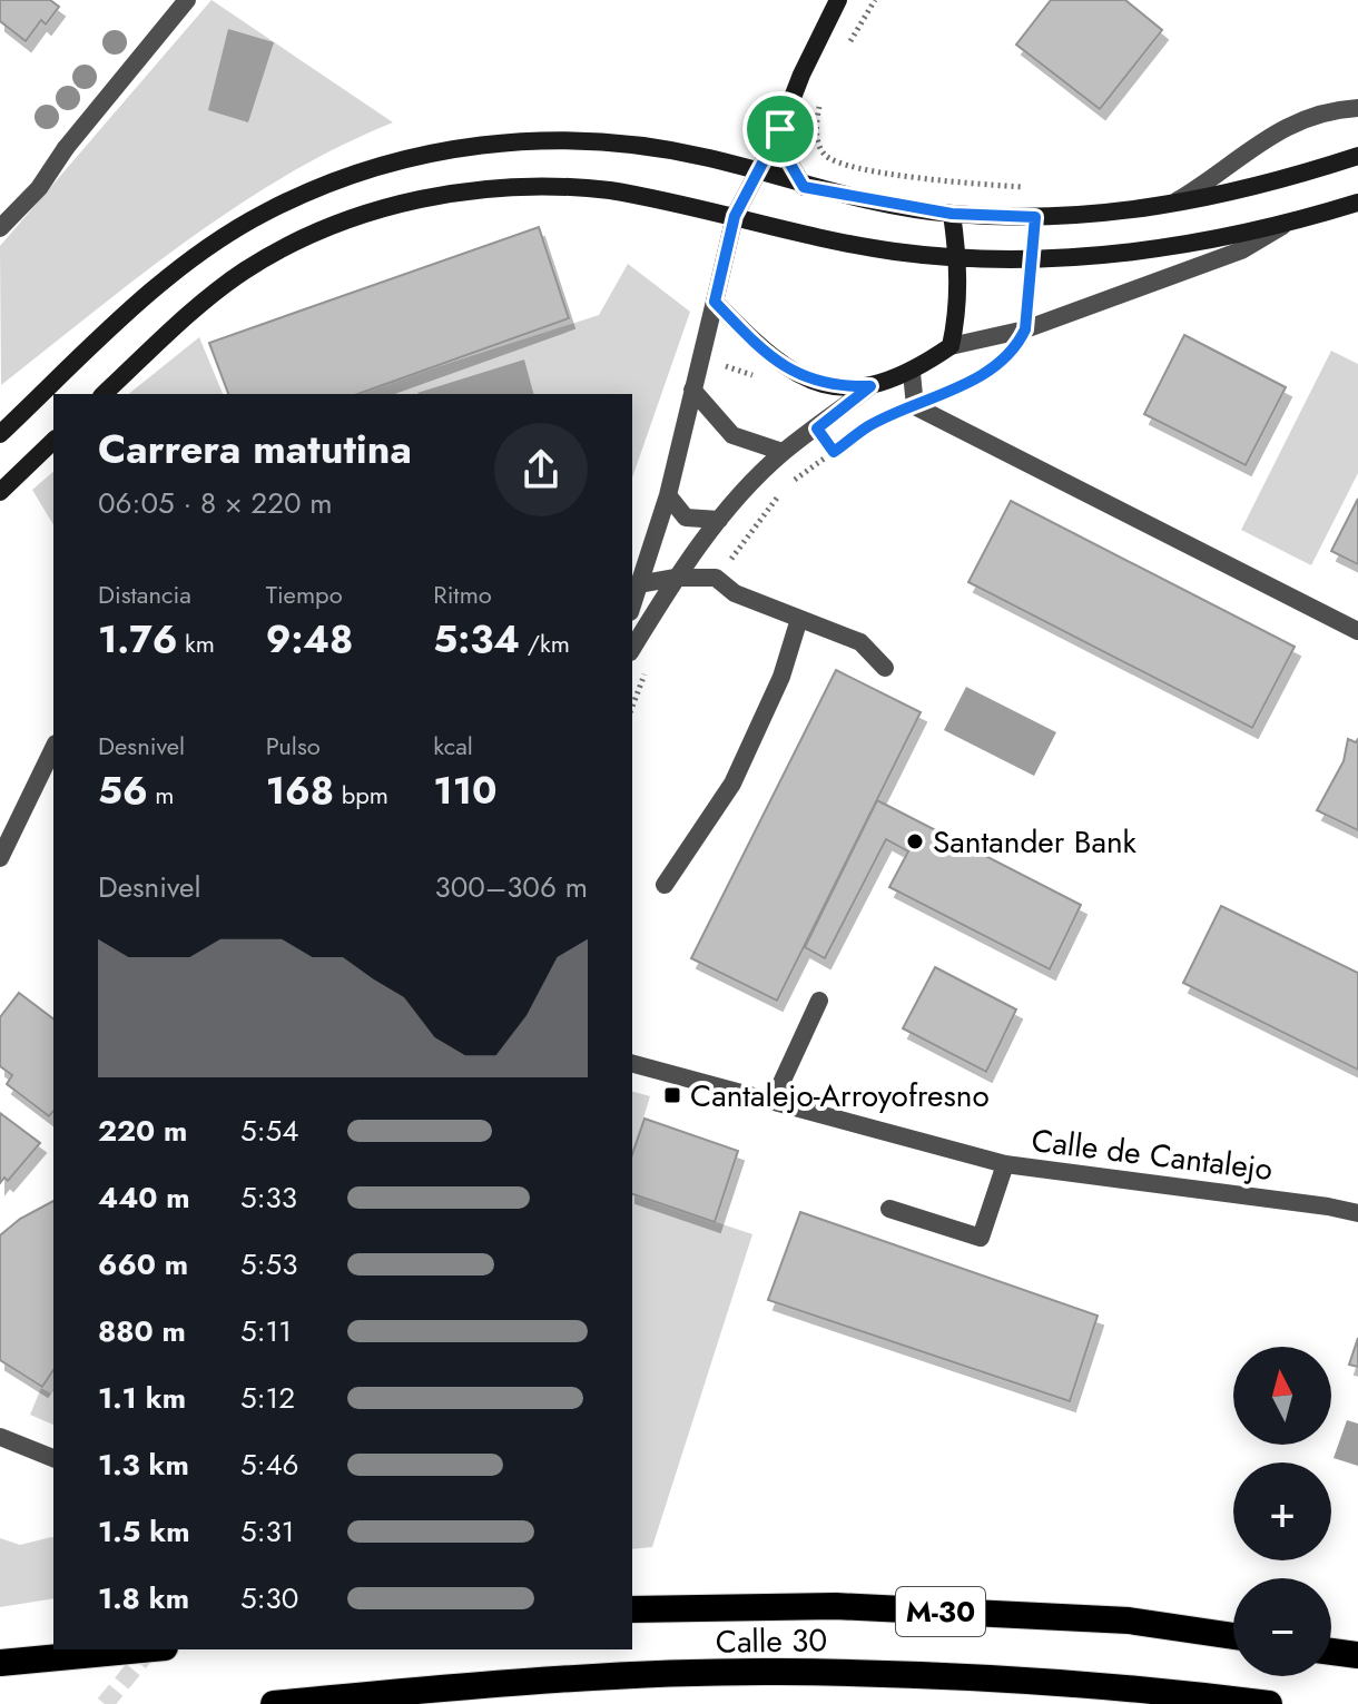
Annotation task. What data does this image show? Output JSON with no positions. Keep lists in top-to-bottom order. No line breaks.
{"streets":{"highway":["M-30","Calle 30"],"street":["Calle de Cantalejo"]},"places":{"other":["Santander Bank"],"transit":["Cantalejo-Arroyofresno"]},"north":"top","page":{"heading":["Carrera matutina","06:05 · 8 × 220 m"],"stats":[["Distancia","1.76 km"],["Tiempo","9:48"],["Ritmo","5:34 /km"],["Desnivel","56 m"],["Pulso","168 bpm"],["kcal","110"]],"chart":["Desnivel","300–306 m"],"list":[{"name":"220 m","note":"5:54"},{"name":"440 m","note":"5:33"},{"name":"660 m","note":"5:53"},{"name":"880 m","note":"5:11"},{"name":"1.1 km","note":"5:12"},{"name":"1.3 km","note":"5:46"},{"name":"1.5 km","note":"5:31"},{"name":"1.8 km","note":"5:30"}],"map_buttons":["+","−"]}}
